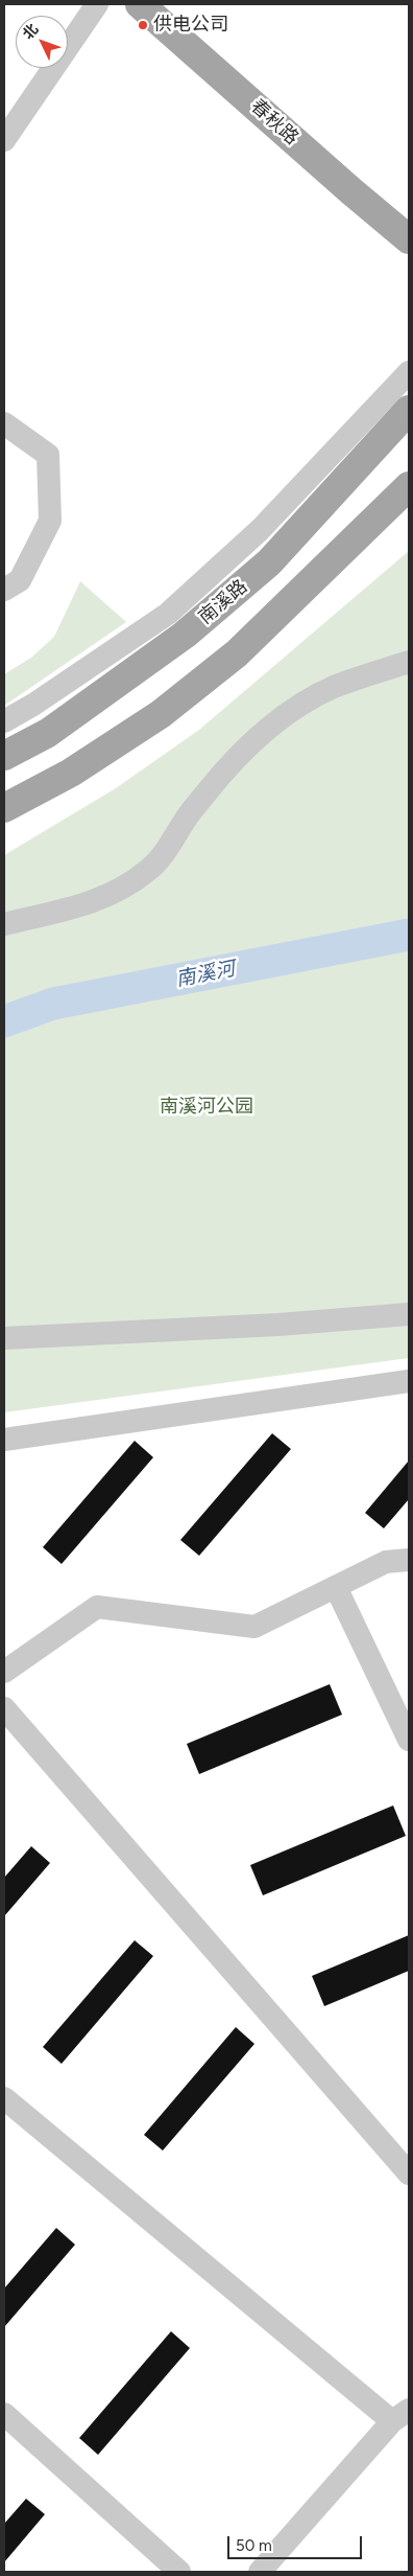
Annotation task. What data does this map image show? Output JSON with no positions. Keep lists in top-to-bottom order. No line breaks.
{"streets":{"main road":["春秋路","南溪路"]},"water":["南溪河"],"parks":["南溪河公园"],"places":["供电公司"],"scale_bar":"50 m","north":"top left"}
